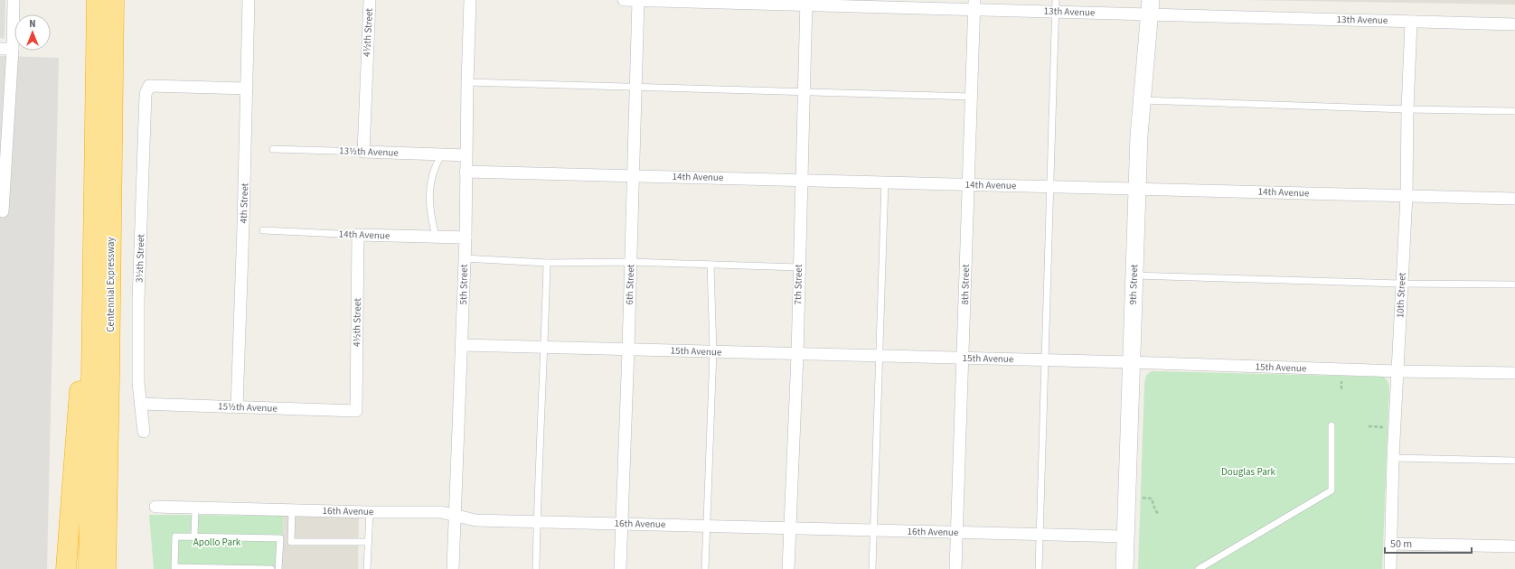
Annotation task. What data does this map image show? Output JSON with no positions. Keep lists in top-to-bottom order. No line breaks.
{"streets":{"highway":["Centennial Expressway"],"street":["13th Avenue","4½th Street","13½th Avenue","14th Avenue","4th Street","3½th Street","5th Street","6th Street","7th Street","8th Street","9th Street","10th Street","15th Avenue","15½th Avenue","16th Avenue"]},"crossings":[["13th Avenue","6th Street"],["13th Avenue","7th Street"],["13th Avenue","8th Street"],["13th Avenue","9th Street"],["13th Avenue","10th Street"],["4½th Street","13½th Avenue"],["4½th Street","14th Avenue"],["4½th Street","15½th Avenue"],["13½th Avenue","5th Street"],["14th Avenue","5th Street"],["14th Avenue","6th Street"],["14th Avenue","7th Street"],["14th Avenue","8th Street"],["14th Avenue","9th Street"],["14th Avenue","10th Street"],["4th Street","3½th Street"],["4th Street","15½th Avenue"],["3½th Street","15½th Avenue"],["5th Street","15th Avenue"],["5th Street","16th Avenue"],["6th Street","15th Avenue"],["6th Street","16th Avenue"],["7th Street","15th Avenue"],["7th Street","16th Avenue"],["8th Street","15th Avenue"],["8th Street","16th Avenue"],["9th Street","15th Avenue"],["9th Street","16th Avenue"],["10th Street","15th Avenue"]],"parks":["Douglas Park","Apollo Park"],"scale_bar":"50 m","north":"top"}
